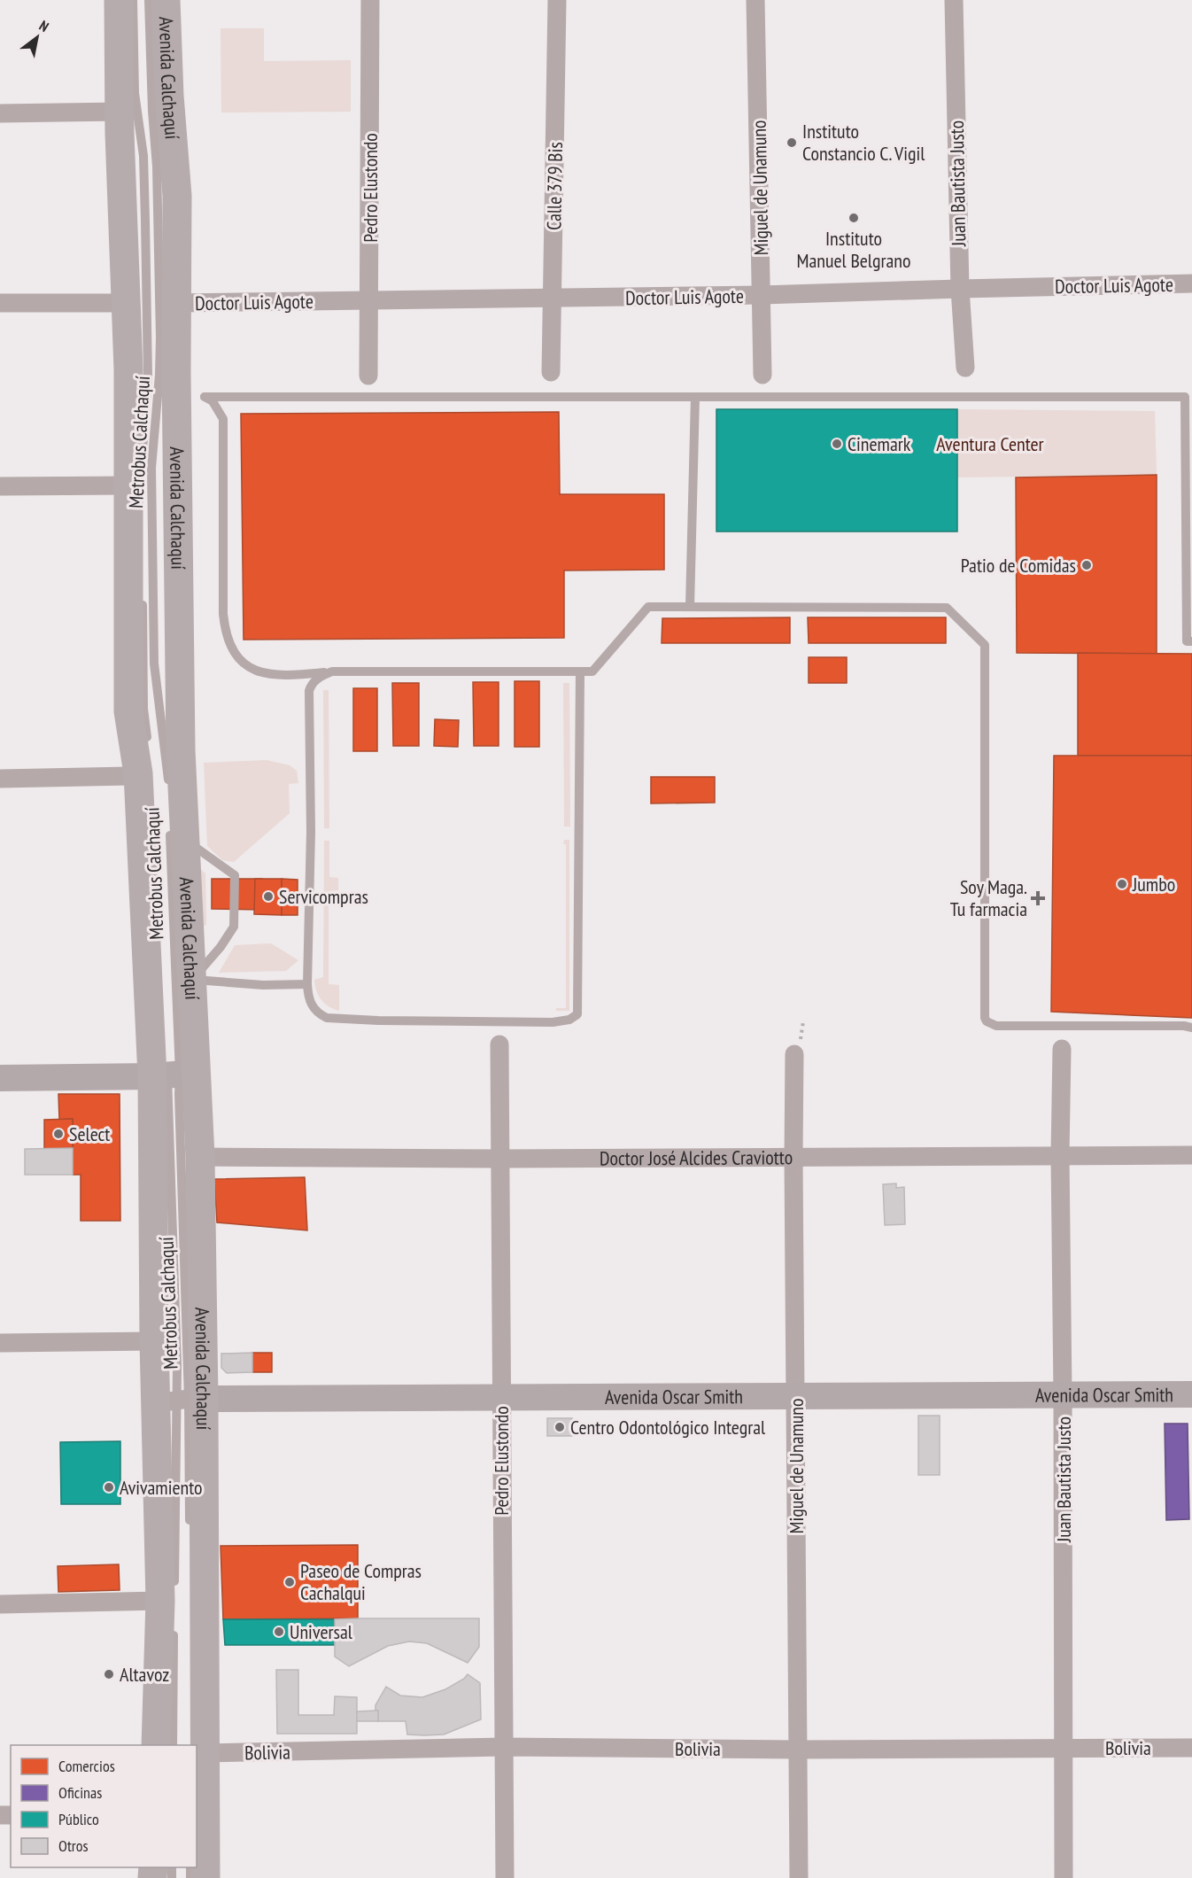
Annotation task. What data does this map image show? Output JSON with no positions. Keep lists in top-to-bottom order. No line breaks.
{"streets":{"main road":["Avenida Calchaquí","Avenida Oscar Smith"],"street":["Juan Bautista Justo","Calle 379 Bis","Pedro Elustondo","Miguel de Unamuno","Doctor Luis Agote","Doctor José Alcides Craviotto","Bolivia"],"lane":["Metrobus Calchaquí"]},"crossings":[["Avenida Calchaquí","Doctor Luis Agote"],["Avenida Calchaquí","Metrobus Calchaquí"],["Avenida Calchaquí","Doctor José Alcides Craviotto"],["Avenida Calchaquí","Avenida Oscar Smith"],["Avenida Calchaquí","Bolivia"],["Juan Bautista Justo","Doctor Luis Agote"],["Juan Bautista Justo","Doctor José Alcides Craviotto"],["Juan Bautista Justo","Avenida Oscar Smith"],["Juan Bautista Justo","Bolivia"],["Calle 379 Bis","Doctor Luis Agote"],["Pedro Elustondo","Doctor Luis Agote"],["Pedro Elustondo","Doctor José Alcides Craviotto"],["Pedro Elustondo","Avenida Oscar Smith"],["Pedro Elustondo","Bolivia"],["Miguel de Unamuno","Doctor Luis Agote"],["Miguel de Unamuno","Doctor José Alcides Craviotto"],["Miguel de Unamuno","Avenida Oscar Smith"],["Miguel de Unamuno","Bolivia"],["Metrobus Calchaquí","Avenida Oscar Smith"]],"parks":["Aventura Center"],"places":{"other":["Instituto Constancio C. Vigil","Instituto Manuel Belgrano","Cinemark","Patio de Comidas","Jumbo","Servicompras","Select","Centro Odontológico Integral","Avivamiento","Paseo de Compras Cachalqui","Universal","Altavoz"],"health":["Soy Maga. Tu farmacia"]},"legend":["Comercios","Oficinas","Público","Otros"],"north":"top right"}
